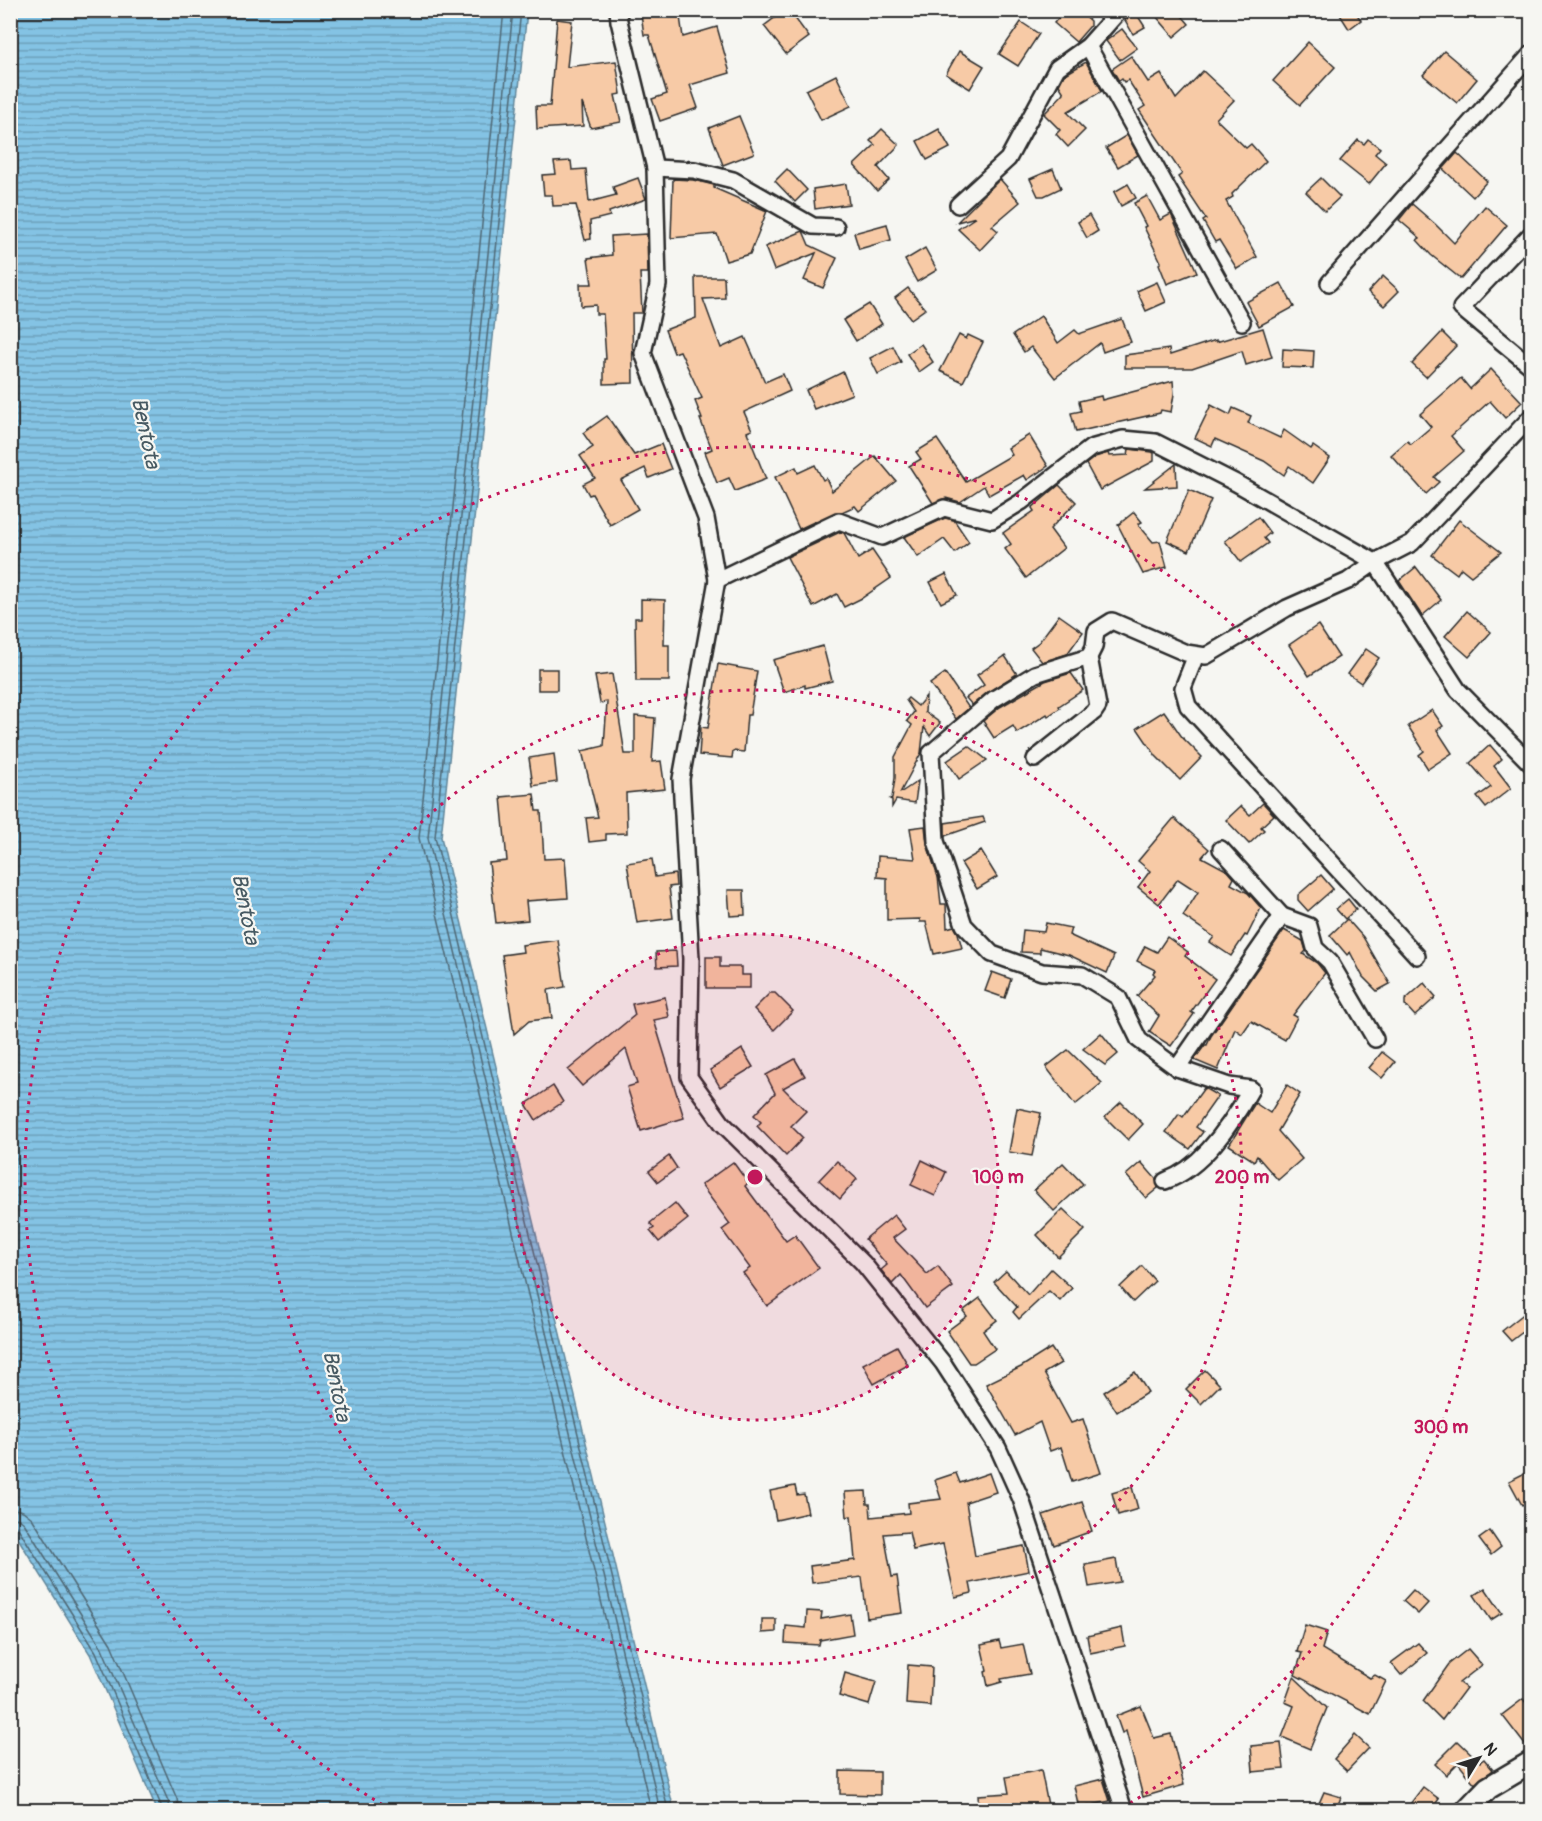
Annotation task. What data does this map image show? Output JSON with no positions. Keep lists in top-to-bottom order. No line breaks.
{"water":["Bentota"],"north":"top right","rings":["100 m","200 m","300 m"]}
